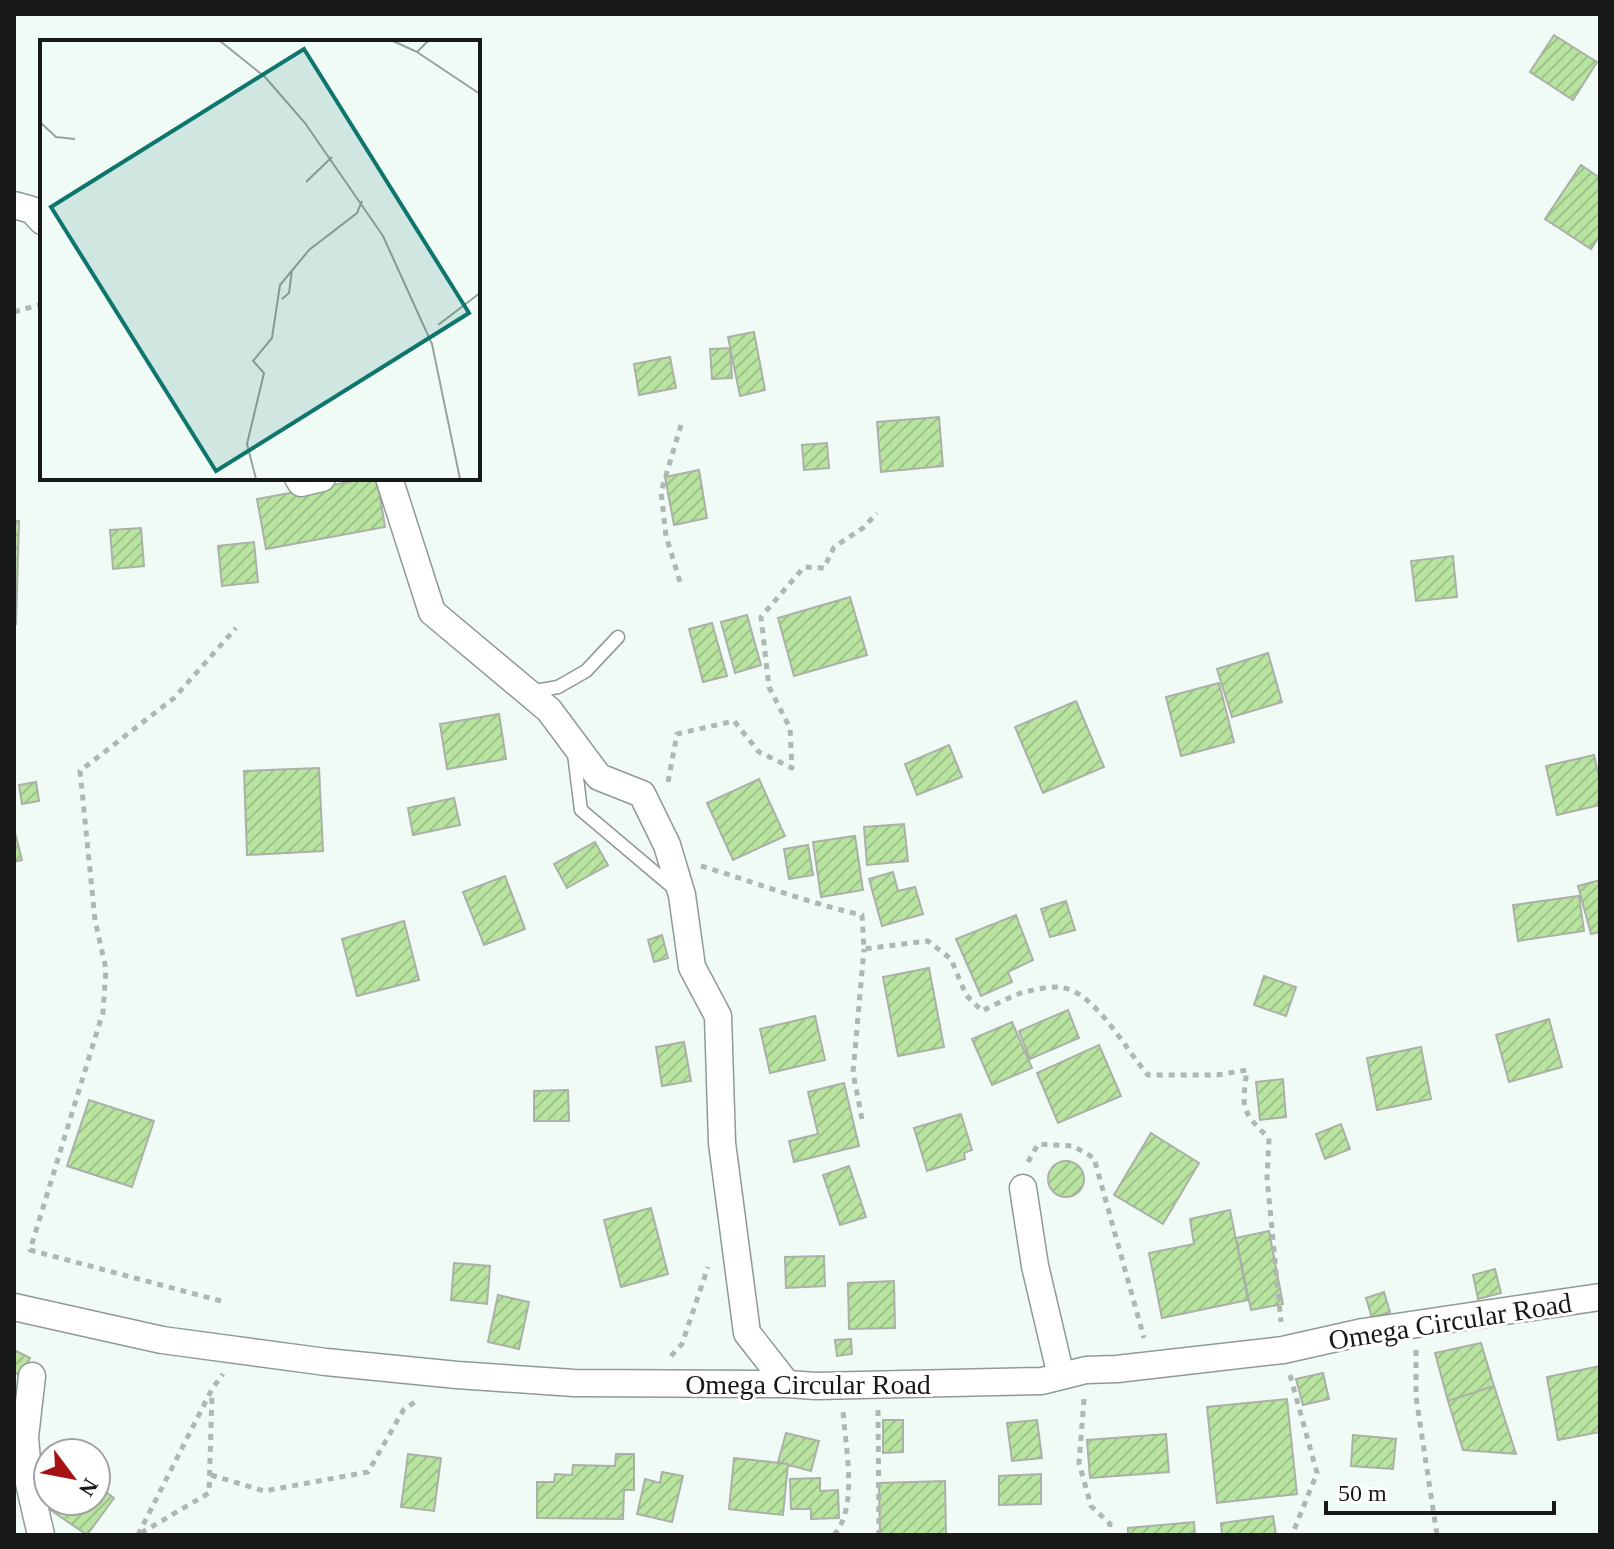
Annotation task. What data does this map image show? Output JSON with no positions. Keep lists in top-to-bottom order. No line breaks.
{"streets":{"street":["Omega Circular Road"]},"scale_bar":"50 m","north":"bottom right"}
